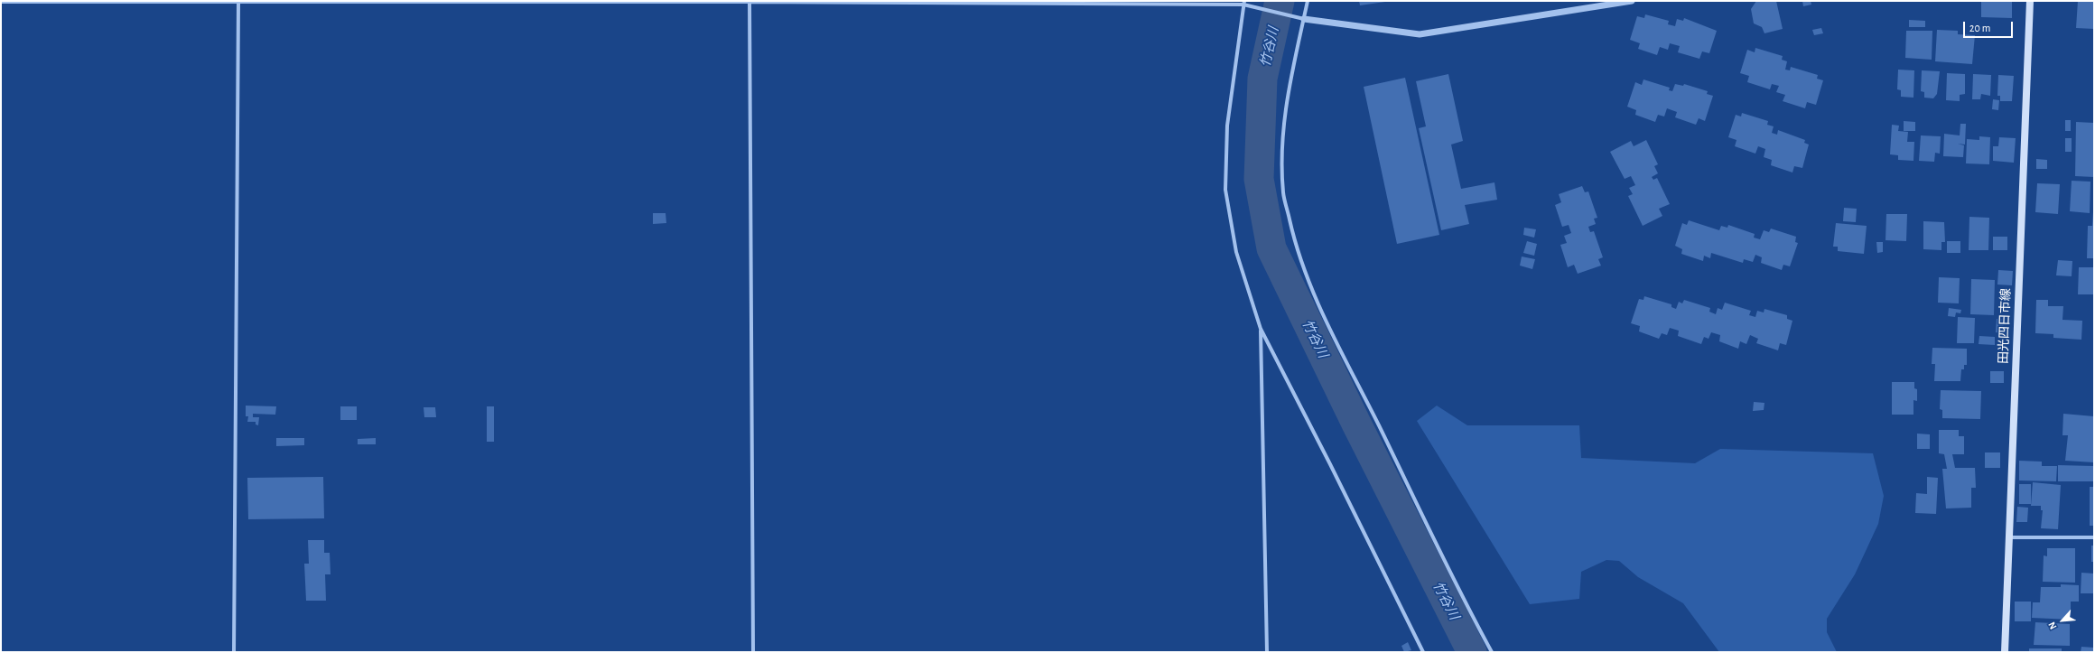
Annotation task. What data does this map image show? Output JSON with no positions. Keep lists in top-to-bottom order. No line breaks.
{"streets":{"main road":["田光四日市線"]},"water":["竹谷川"],"scale_bar":"20 m","north":"bottom left"}
